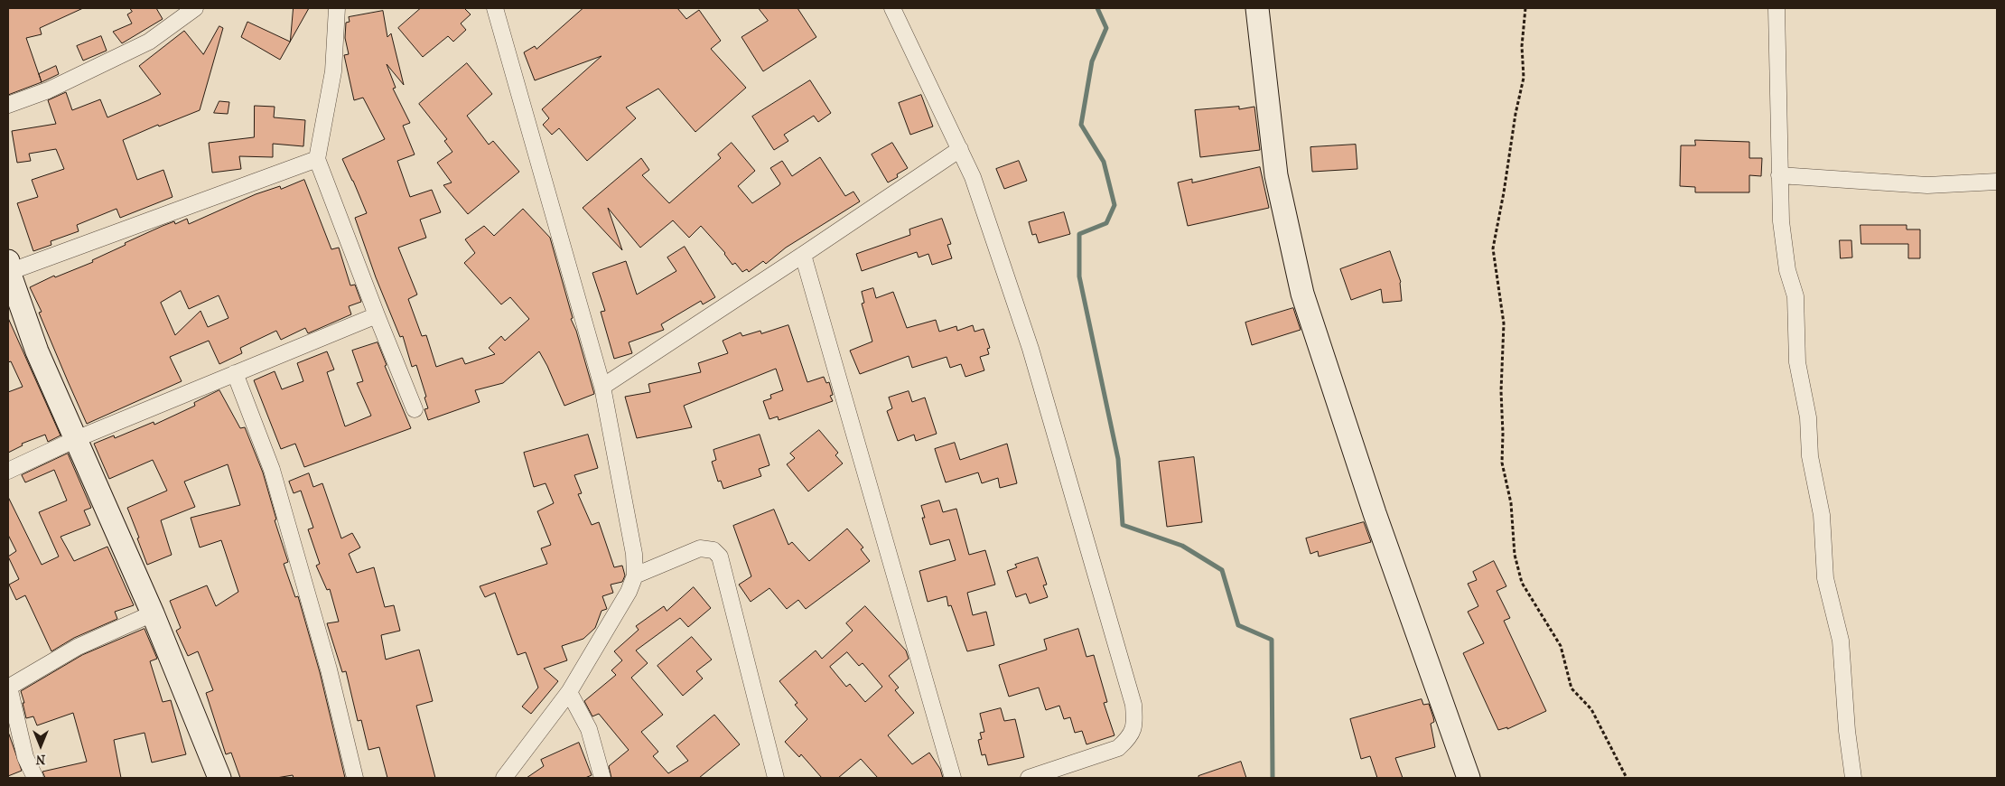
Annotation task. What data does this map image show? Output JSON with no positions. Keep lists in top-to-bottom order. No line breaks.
{"north":"bottom"}
